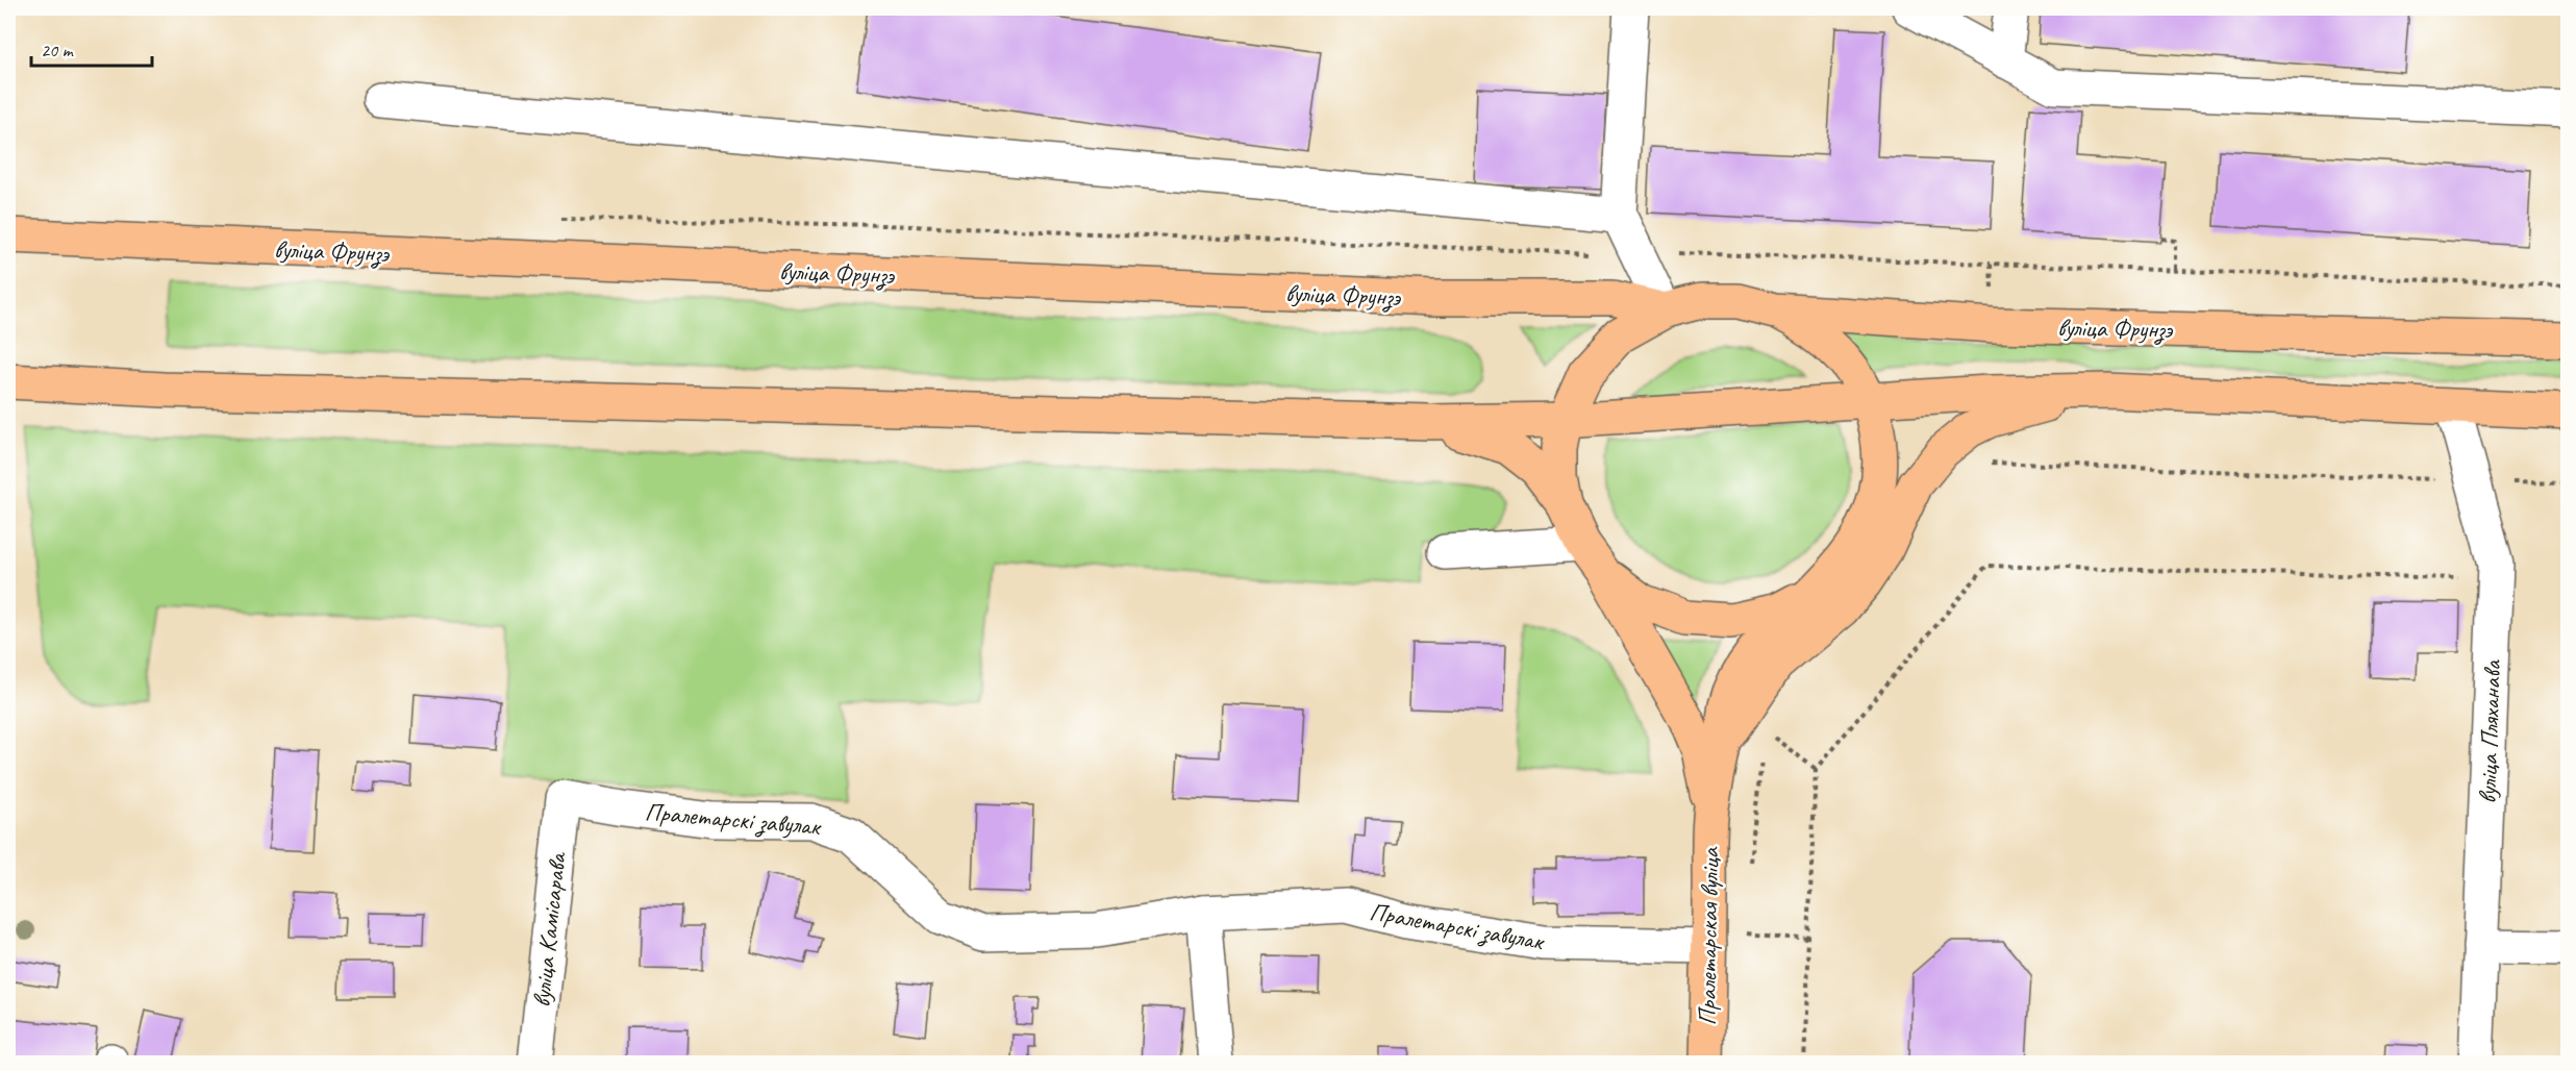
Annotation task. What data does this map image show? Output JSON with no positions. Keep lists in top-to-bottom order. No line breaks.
{"streets":{"main road":["вуліца Фрунзэ","Пралетарская вуліца"],"street":["вуліца Пляханава","Пралетарскі завулак","вуліца Камісарава"]},"crossings":[["Пралетарскі завулак","вуліца Камісарава"],["Пралетарскі завулак","Пралетарская вуліца"]],"scale_bar":"20 m"}
